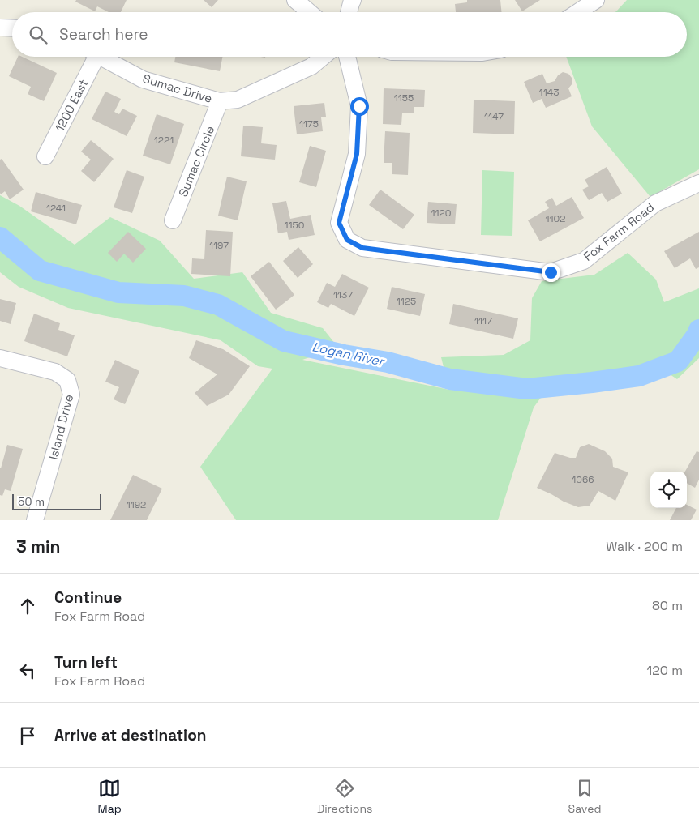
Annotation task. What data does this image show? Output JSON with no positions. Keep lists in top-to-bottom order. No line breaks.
{"streets":{"street":["Sumac Drive","1200 East","Sumac Circle","Fox Farm Road","Island Drive"]},"crossings":[["Sumac Drive","Sumac Circle"]],"water":["Logan River"],"house_numbers":["1143","1155","1147","1175","1221","1241","1120","1102","1150","1197","1137","1125","1117","1066","1192"],"scale_bar":"50 m","page":{"search":"Search here","scale":"50 m","heading":["3 min","Walk · 200 m"],"list":[["Continue","Fox Farm Road","80 m"],["Turn left","Fox Farm Road","120 m"],"Arrive at destination"],"nav":["Map","Directions","Saved"]}}
